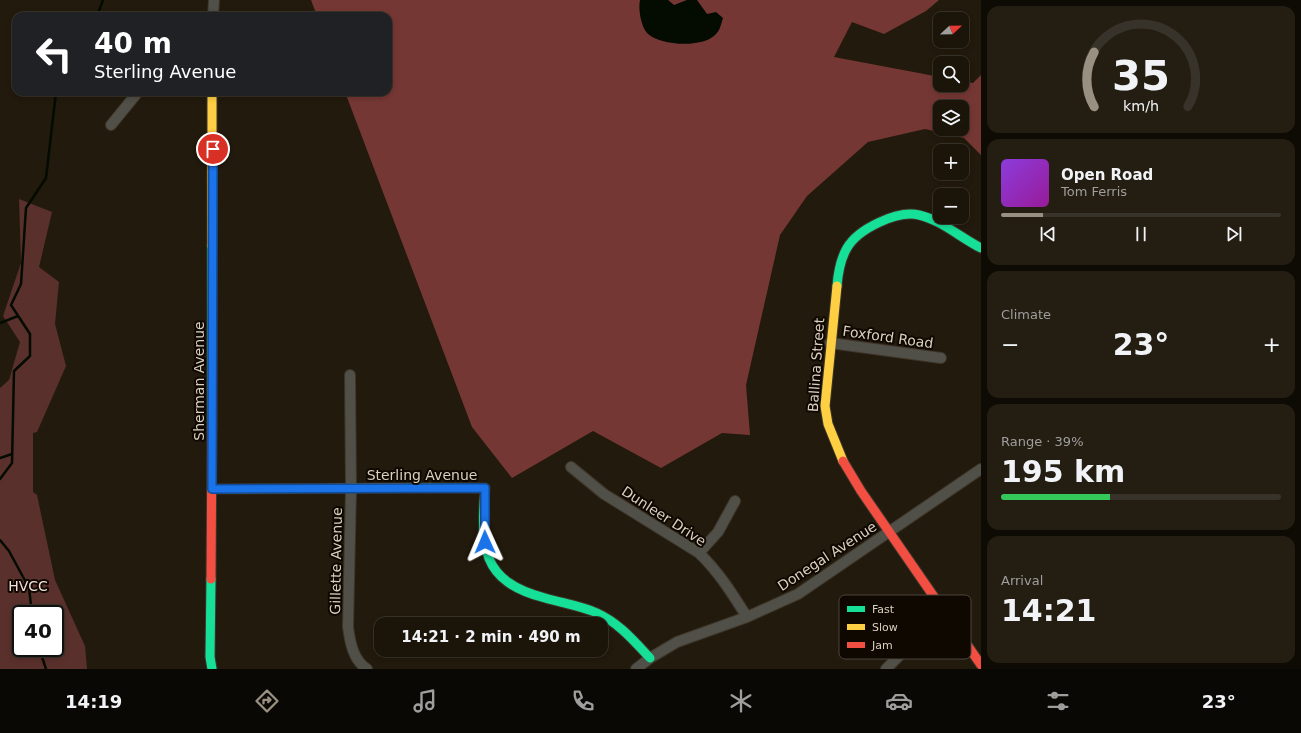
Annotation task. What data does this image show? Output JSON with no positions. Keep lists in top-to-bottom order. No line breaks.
{"streets":{"street":["Foxford Road","Ballina Street","Sherman Avenue","Sterling Avenue","Dunleer Drive","Donegal Avenue","Gillette Avenue"]},"crossings":[["Foxford Road","Ballina Street"],["Ballina Street","Donegal Avenue"],["Sherman Avenue","Sterling Avenue"],["Sterling Avenue","Donegal Avenue"],["Sterling Avenue","Gillette Avenue"],["Dunleer Drive","Donegal Avenue"]],"parks":["HVCC"],"legend":["Fast","Slow","Jam"],"north":"right","page":{"map_buttons":["+","−"],"turn":["40 m","Sterling Avenue"],"song":["Open Road","Tom Ferris"],"tile":["Climate",["Range · 39%","195 km"],["Arrival","14:21"]],"heat":["−","23°","+"],"limit":"40","trip":"14:21 · 2 min · 490 m","tabs":["14:19","23°"],"gauge":["35","km/h"]}}
